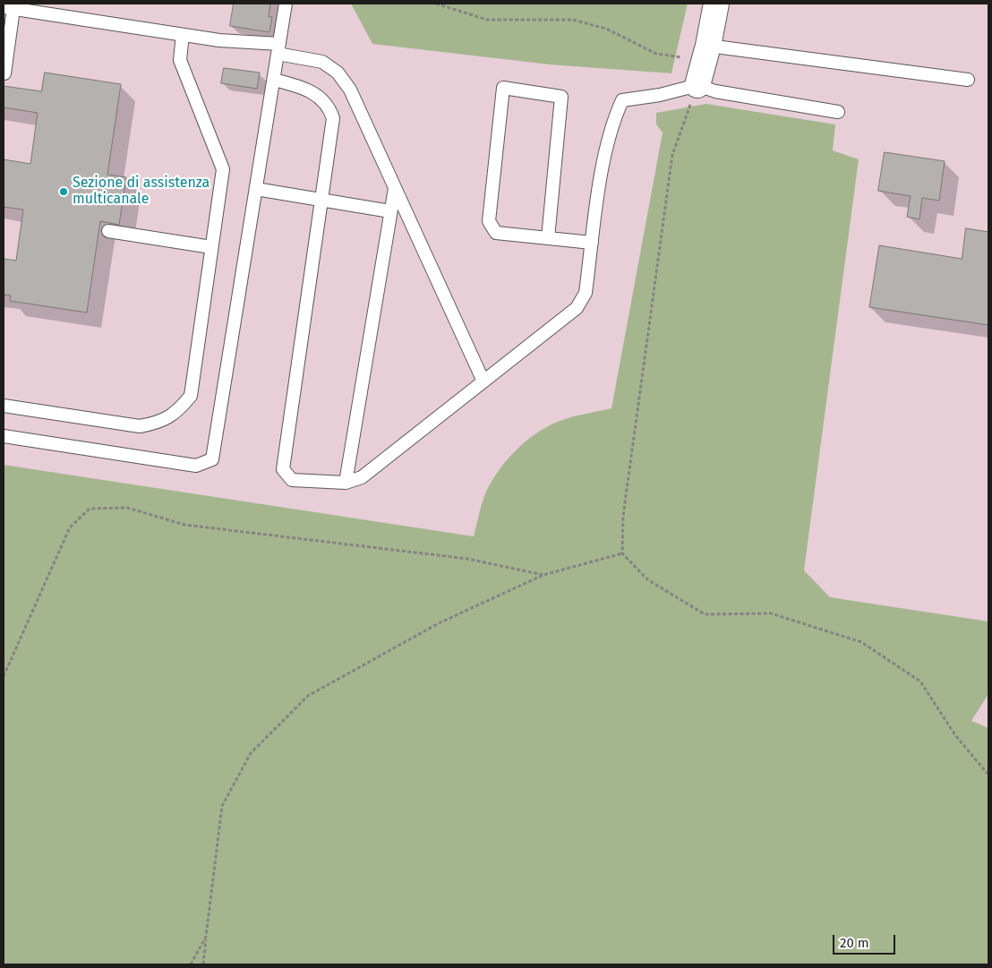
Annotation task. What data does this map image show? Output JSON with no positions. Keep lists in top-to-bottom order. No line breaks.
{"places":["Sezione di assistenza multicanale"],"scale_bar":"20 m"}
